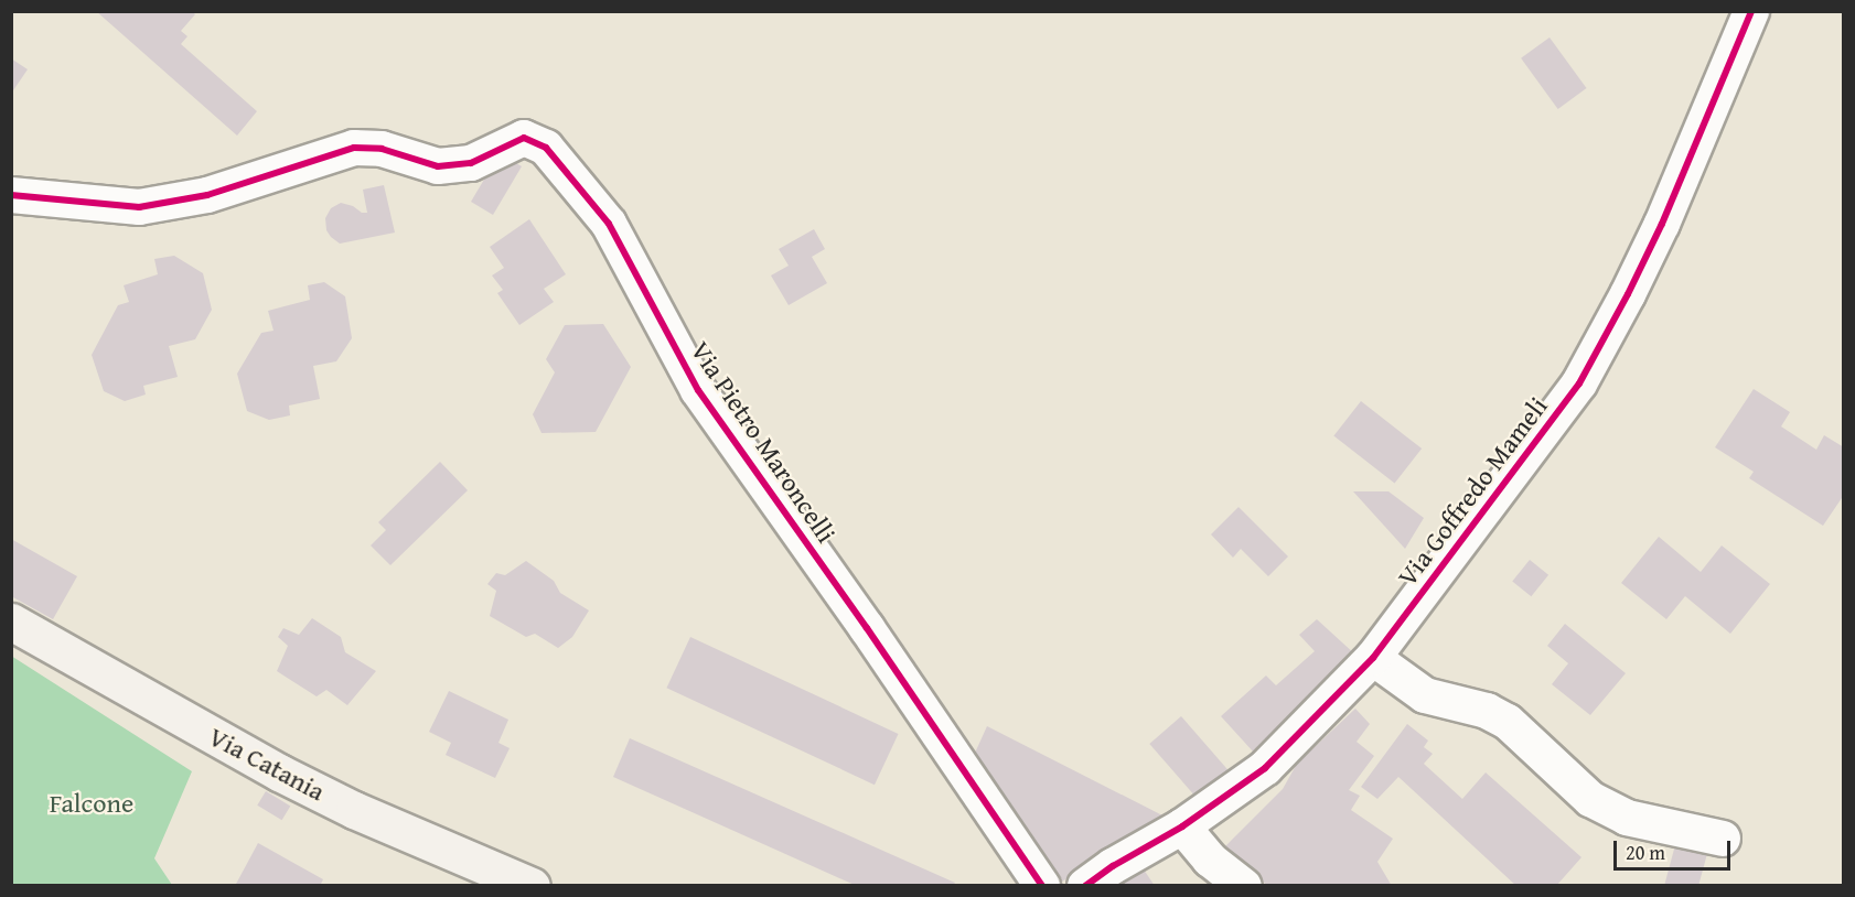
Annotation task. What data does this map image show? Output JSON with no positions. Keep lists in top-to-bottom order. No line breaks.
{"streets":{"main road":["Via Catania"],"street":["Via Pietro Maroncelli","Via Goffredo Mameli"]},"parks":["Falcone"],"scale_bar":"20 m"}
